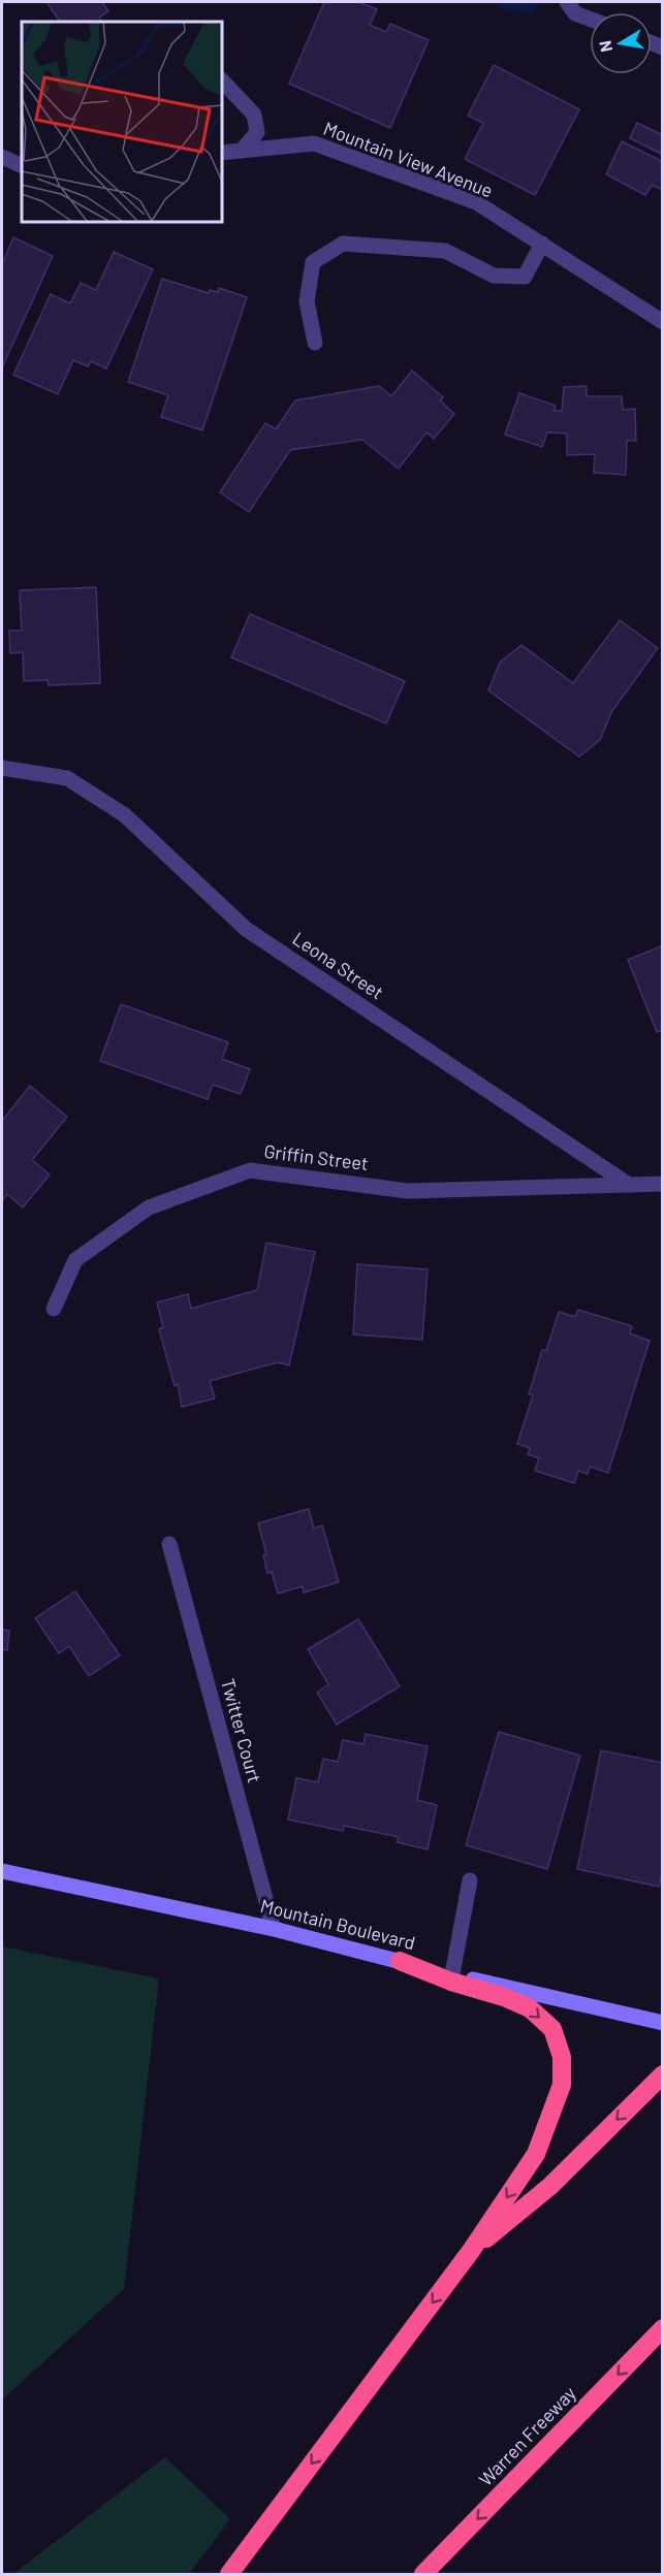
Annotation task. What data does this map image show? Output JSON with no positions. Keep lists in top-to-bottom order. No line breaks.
{"streets":{"highway":["Warren Freeway"],"street":["Mountain View Avenue","Leona Street","Griffin Street","Twitter Court","Mountain Boulevard"]},"crossings":[["Leona Street","Griffin Street"],["Twitter Court","Mountain Boulevard"]],"one_way":["Warren Freeway"],"north":"left"}
